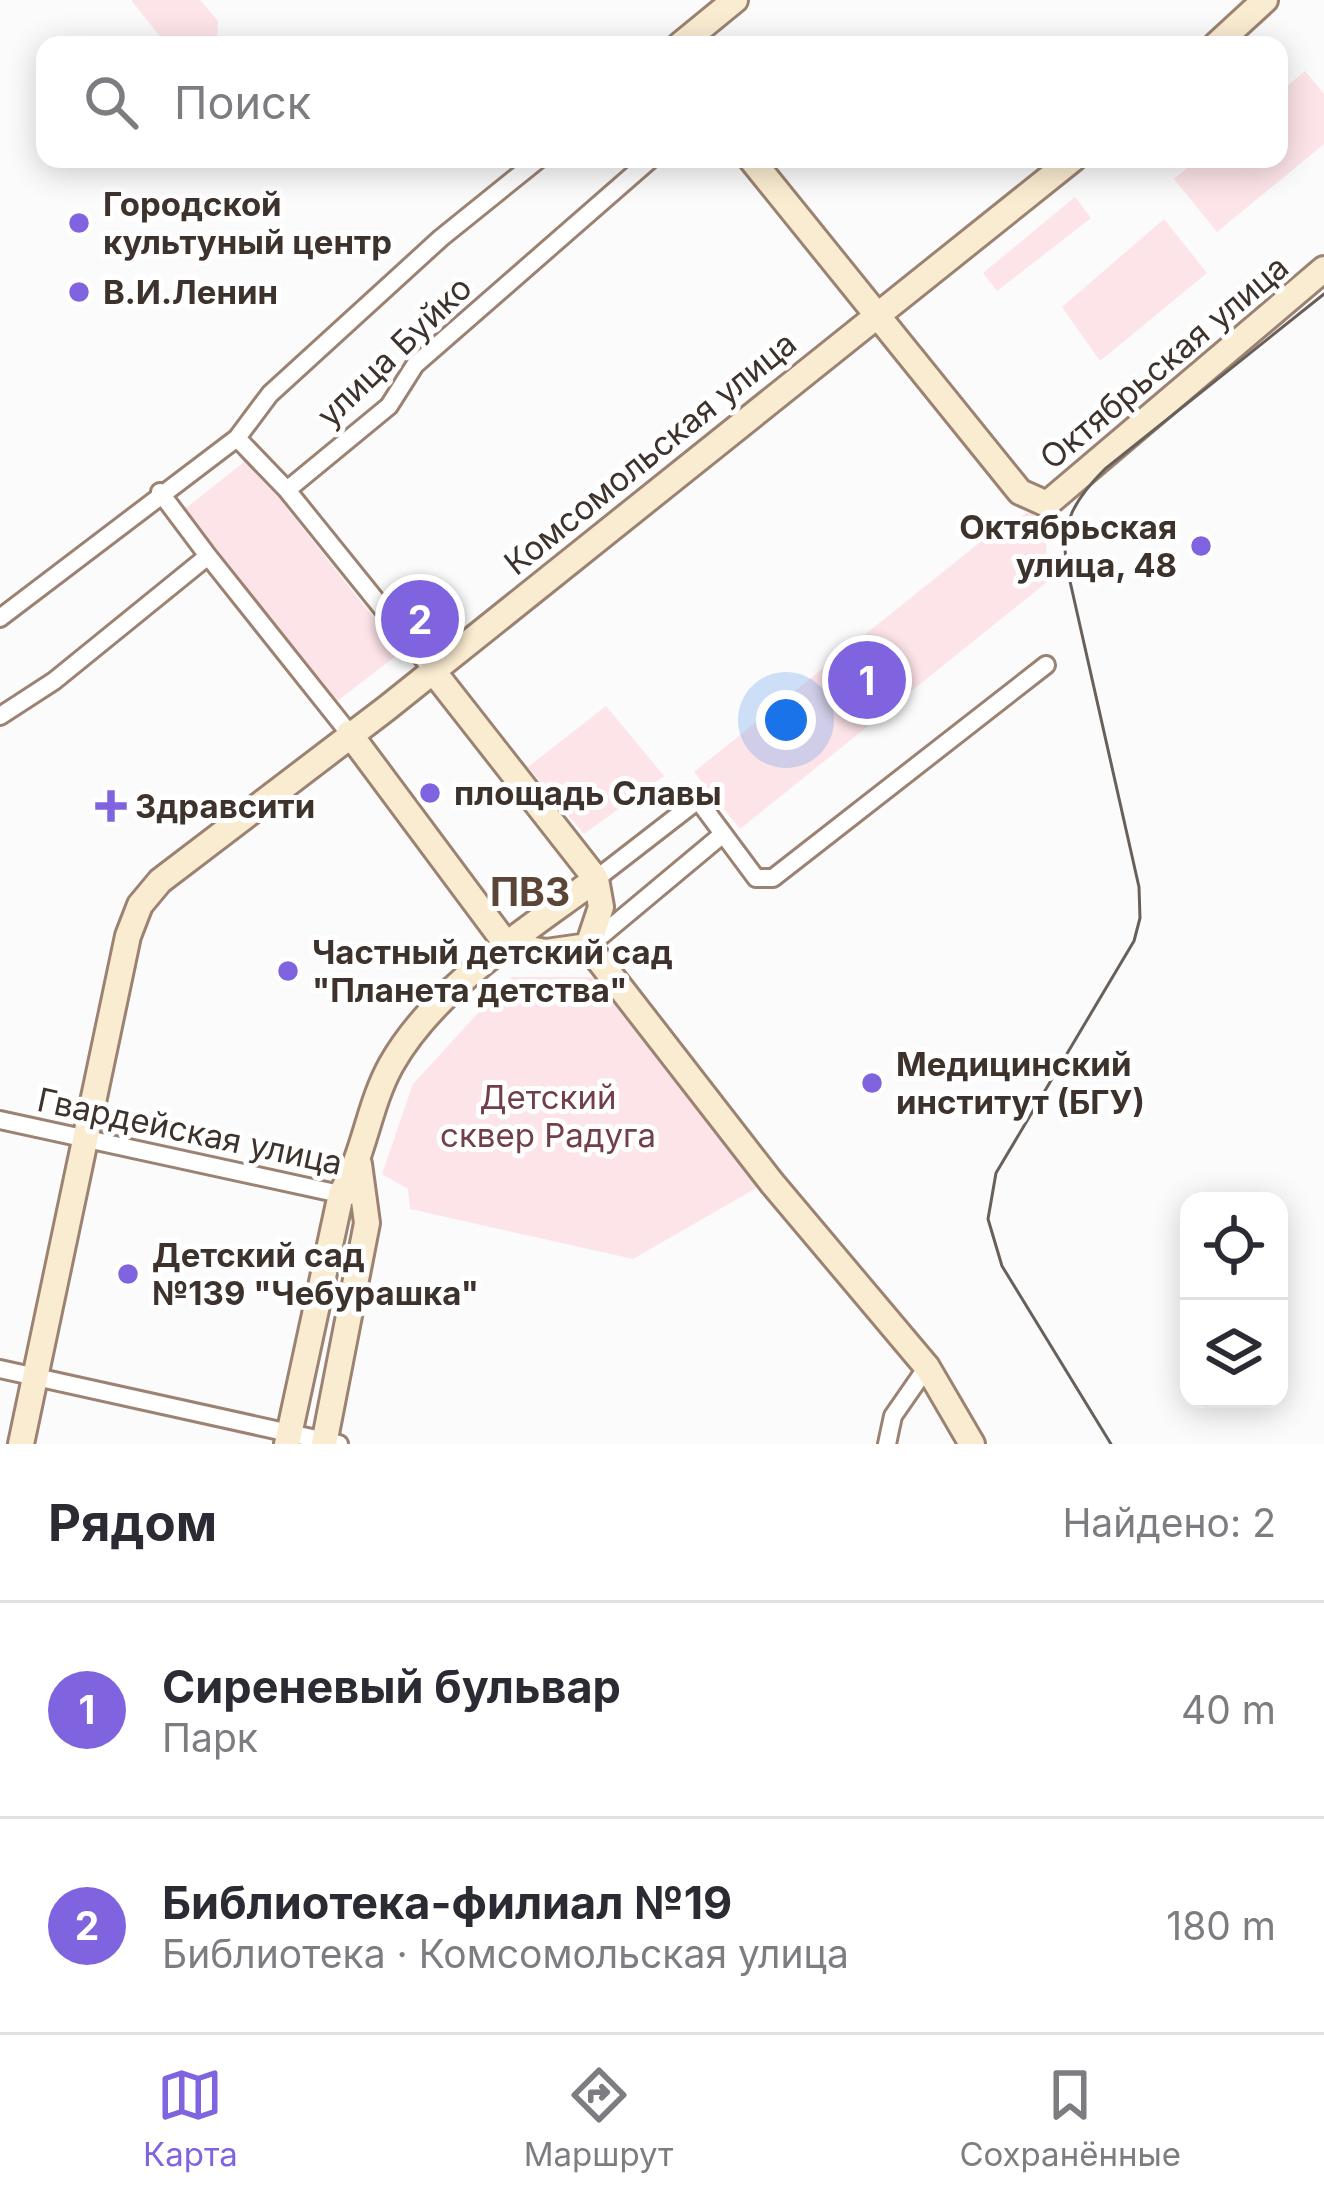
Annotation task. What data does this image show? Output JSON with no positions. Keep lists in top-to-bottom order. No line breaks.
{"streets":{"street":["улица Буйко","Октябрьская улица","Комсомольская улица","Гвардейская улица"]},"crossings":[["Октябрьская улица","Комсомольская улица"],["Комсомольская улица","Гвардейская улица"]],"districts":["ПВЗ"],"parks":["Детский сквер Радуга"],"places":{"other":["Городской культуный центр","В.И.Ленин","Октябрьская улица, 48","площадь Славы","Частный детский сад \"Планета детства\"","Медицинский институт (БГУ)","Детский сад №139 \"Чебурашка\""],"health":["Здравсити"]},"page":{"search":"Поиск","pins":["2","1"],"heading":["Рядом","Найдено: 2"],"list":[{"mark":"1","name":"Сиреневый бульвар","note":"Парк","value":"40 m"},{"mark":"2","name":"Библиотека-филиал №19","note":"Библиотека · Комсомольская улица","value":"180 m"}],"nav":["Карта","Маршрут","Сохранённые"]}}
